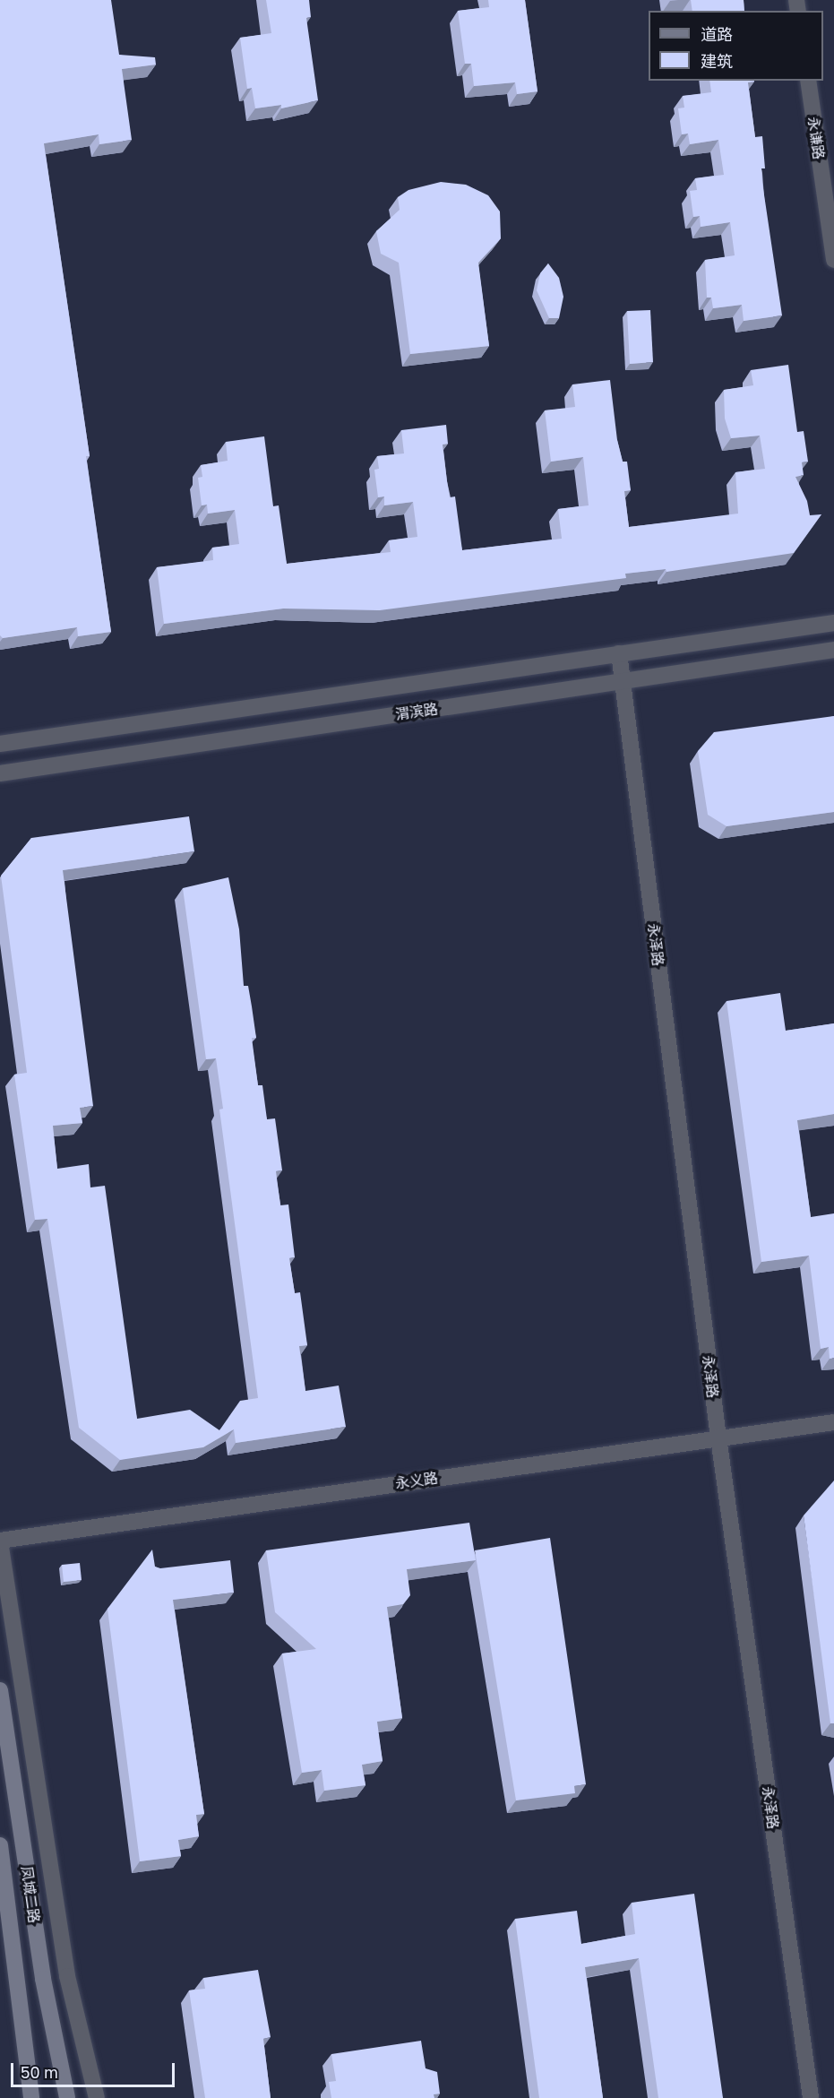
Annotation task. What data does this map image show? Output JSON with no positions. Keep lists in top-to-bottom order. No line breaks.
{"streets":{"main road":["凤城二路"],"street":["永谦路","渭滨路","永泽路","永义路"]},"crossings":[["渭滨路","永泽路"],["永泽路","永义路"]],"legend":["道路","建筑"],"scale_bar":"50 m"}
